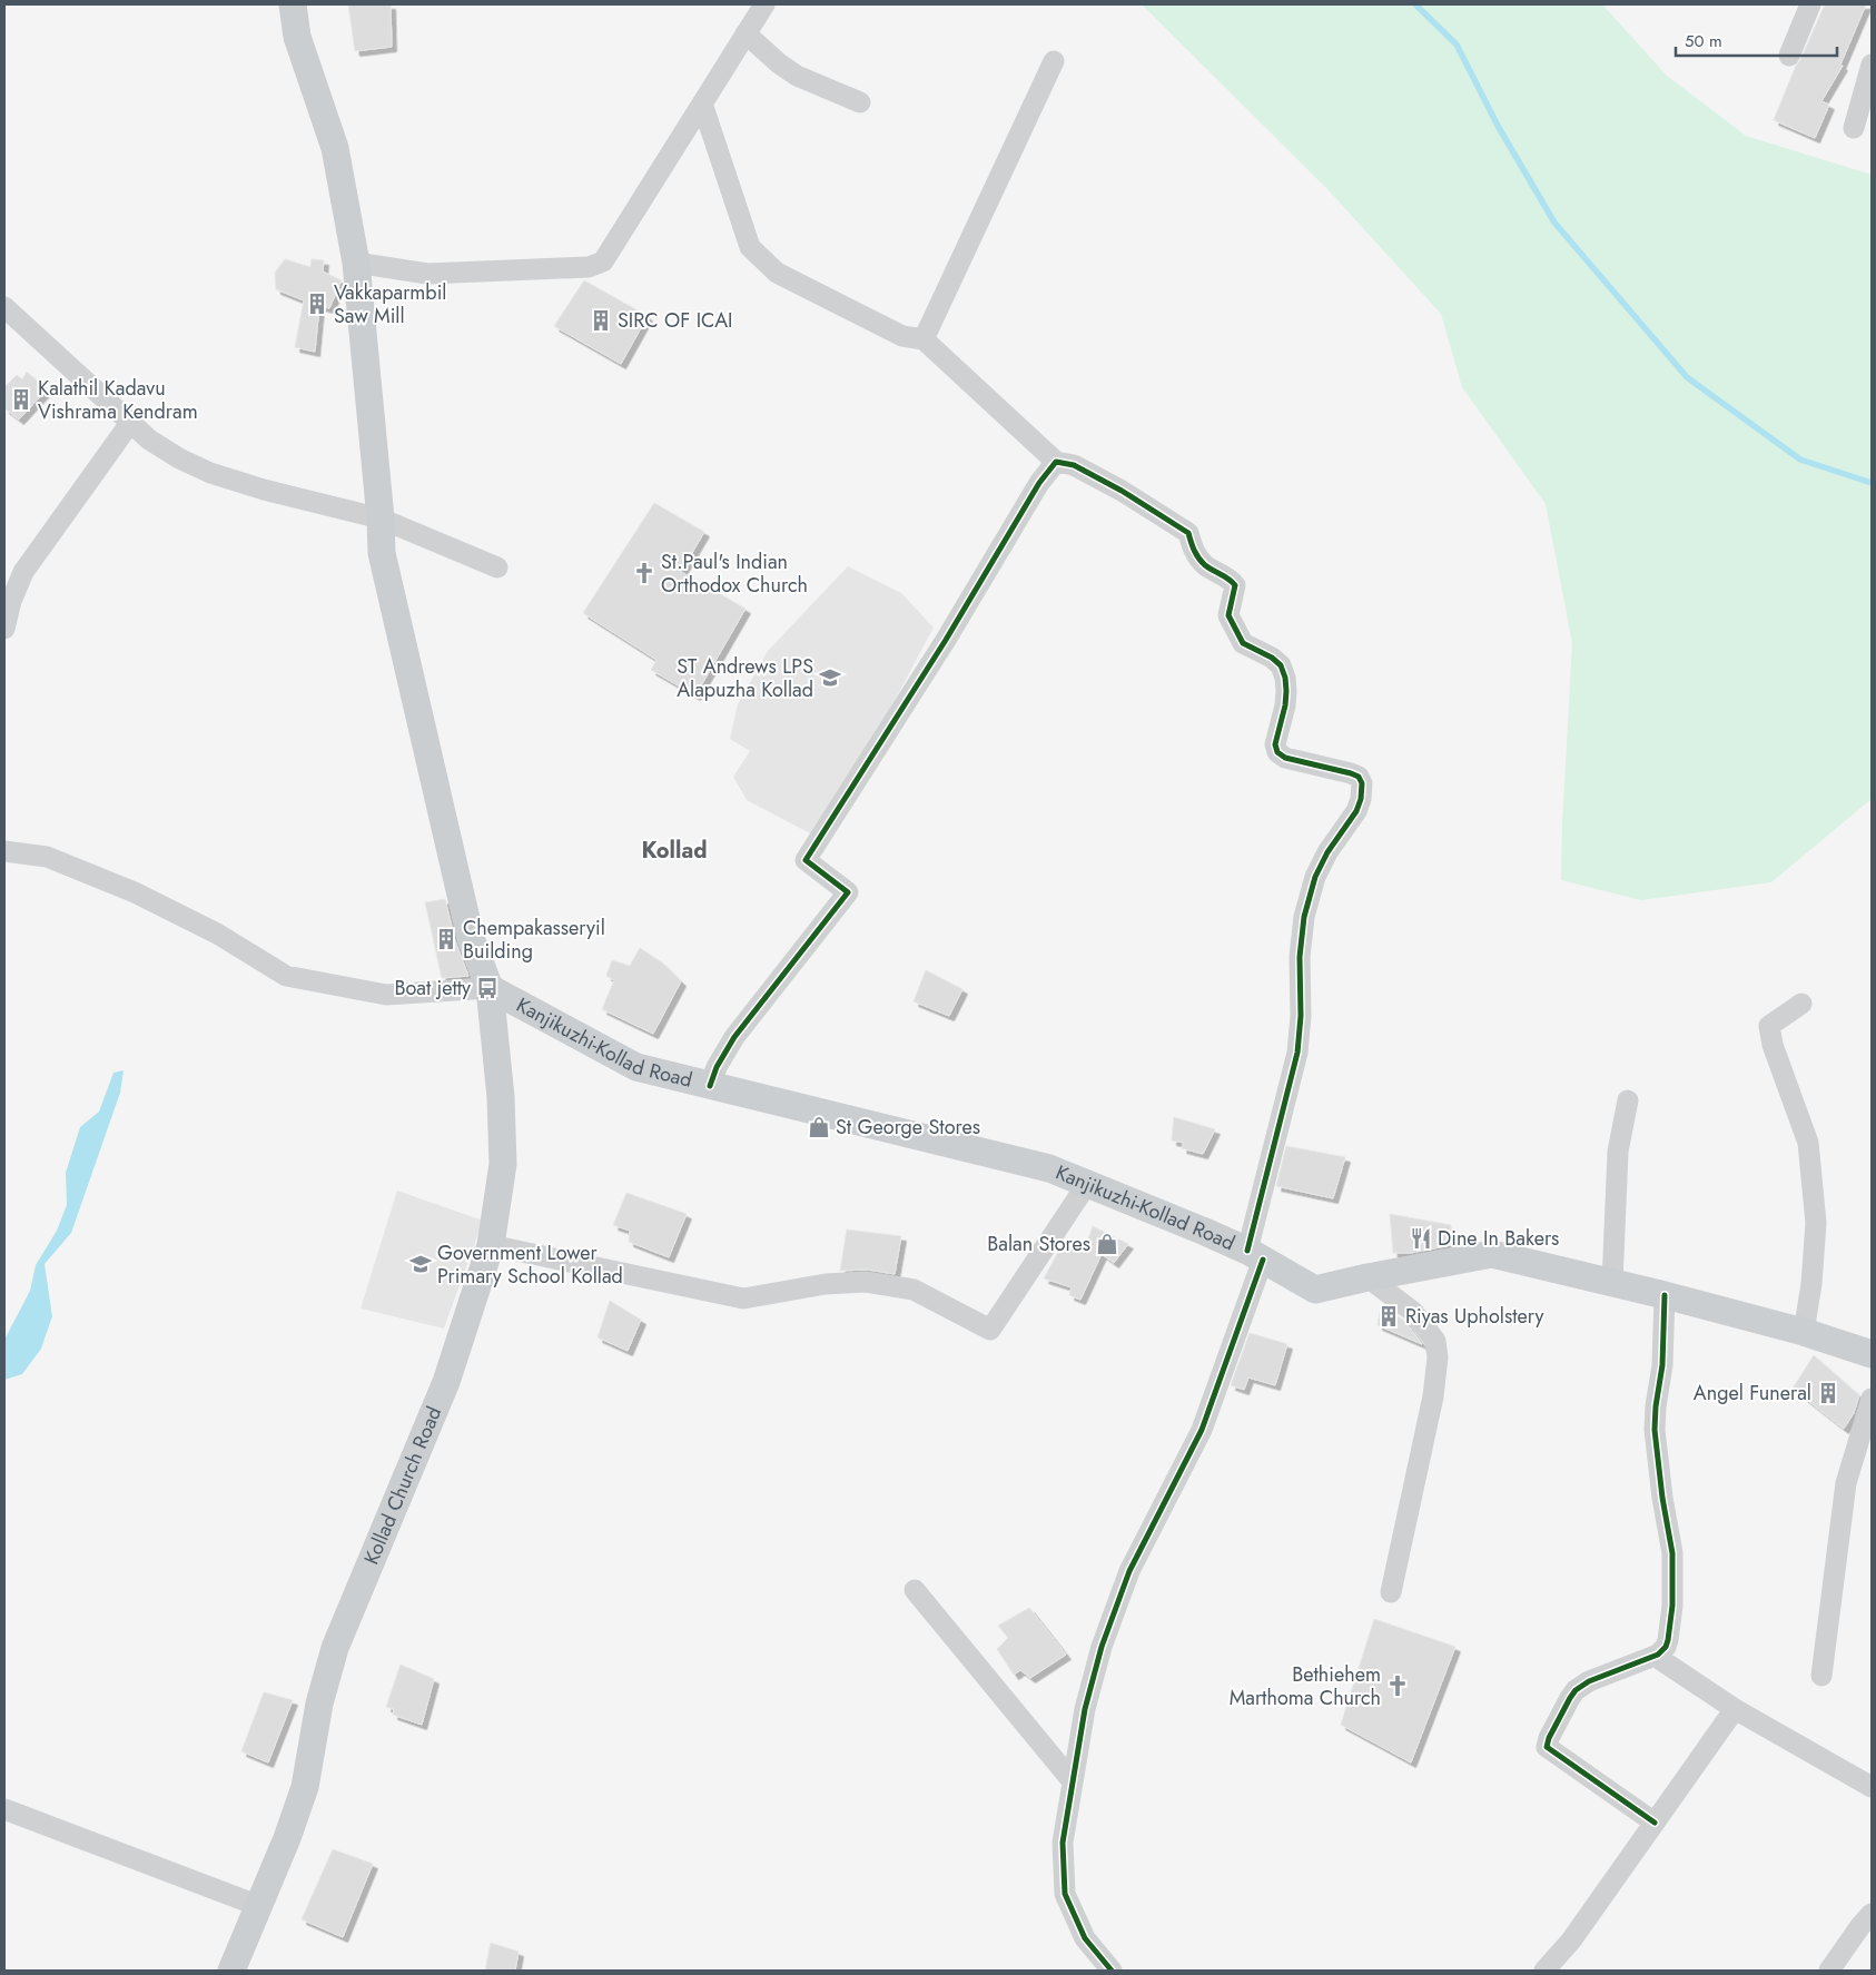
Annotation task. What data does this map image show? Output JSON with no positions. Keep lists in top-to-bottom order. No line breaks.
{"streets":{"main road":["Kanjikuzhi-Kollad Road","Kollad Church Road"]},"crossings":[["Kanjikuzhi-Kollad Road","Kollad Church Road"]],"districts":["Kollad"],"places":{"building":["Vakkaparmbil Saw Mill","SIRC OF ICAI","Kalathil Kadavu Vishrama Kendram","Chempakasseryil Building","Riyas Upholstery","Angel Funeral"],"church":["St.Paul's Indian Orthodox Church","Bethiehem Marthoma Church"],"school or university":["ST Andrews LPS Alapuzha Kollad","Government Lower Primary School Kollad"],"bus stop":["Boat jetty"],"shop":["St George Stores","Balan Stores"],"restaurant":["Dine In Bakers"]},"scale_bar":"50 m"}
